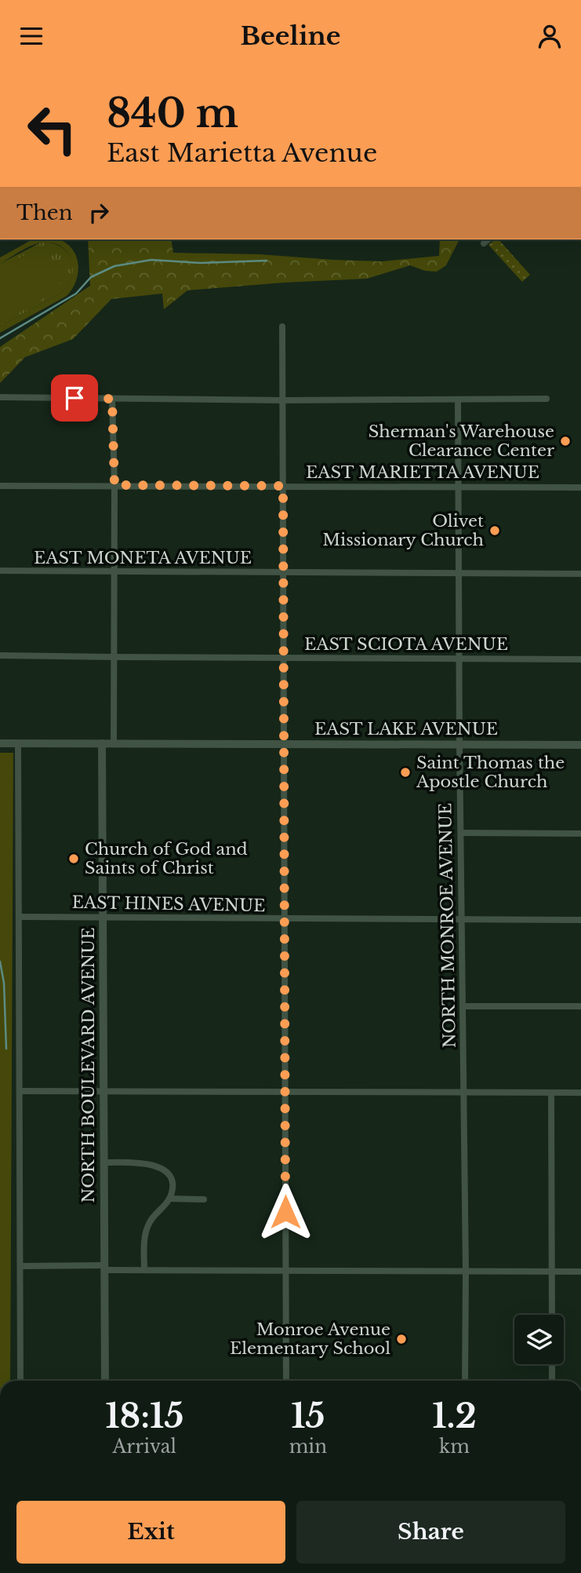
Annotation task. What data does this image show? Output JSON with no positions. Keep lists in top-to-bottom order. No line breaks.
{"streets":{"street":["EAST MARIETTA AVENUE","EAST MONETA AVENUE","EAST SCIOTA AVENUE","EAST LAKE AVENUE","EAST HINES AVENUE","NORTH MONROE AVENUE","NORTH BOULEVARD AVENUE"]},"crossings":[["EAST MARIETTA AVENUE","NORTH MONROE AVENUE"],["EAST MONETA AVENUE","NORTH MONROE AVENUE"],["EAST SCIOTA AVENUE","NORTH MONROE AVENUE"],["EAST LAKE AVENUE","NORTH MONROE AVENUE"],["EAST LAKE AVENUE","NORTH BOULEVARD AVENUE"],["EAST HINES AVENUE","NORTH MONROE AVENUE"],["EAST HINES AVENUE","NORTH BOULEVARD AVENUE"]],"places":["Sherman's Warehouse Clearance Center","Olivet Missionary Church","Saint Thomas the Apostle Church","Church of God and Saints of Christ","Monroe Avenue Elementary School"],"page":{"header":"Beeline","turn":["840 m","East Marietta Avenue"],"then":"Then","eta":["18:15","Arrival","15","min","1.2","km"],"buttons":["Exit","Share"]}}
